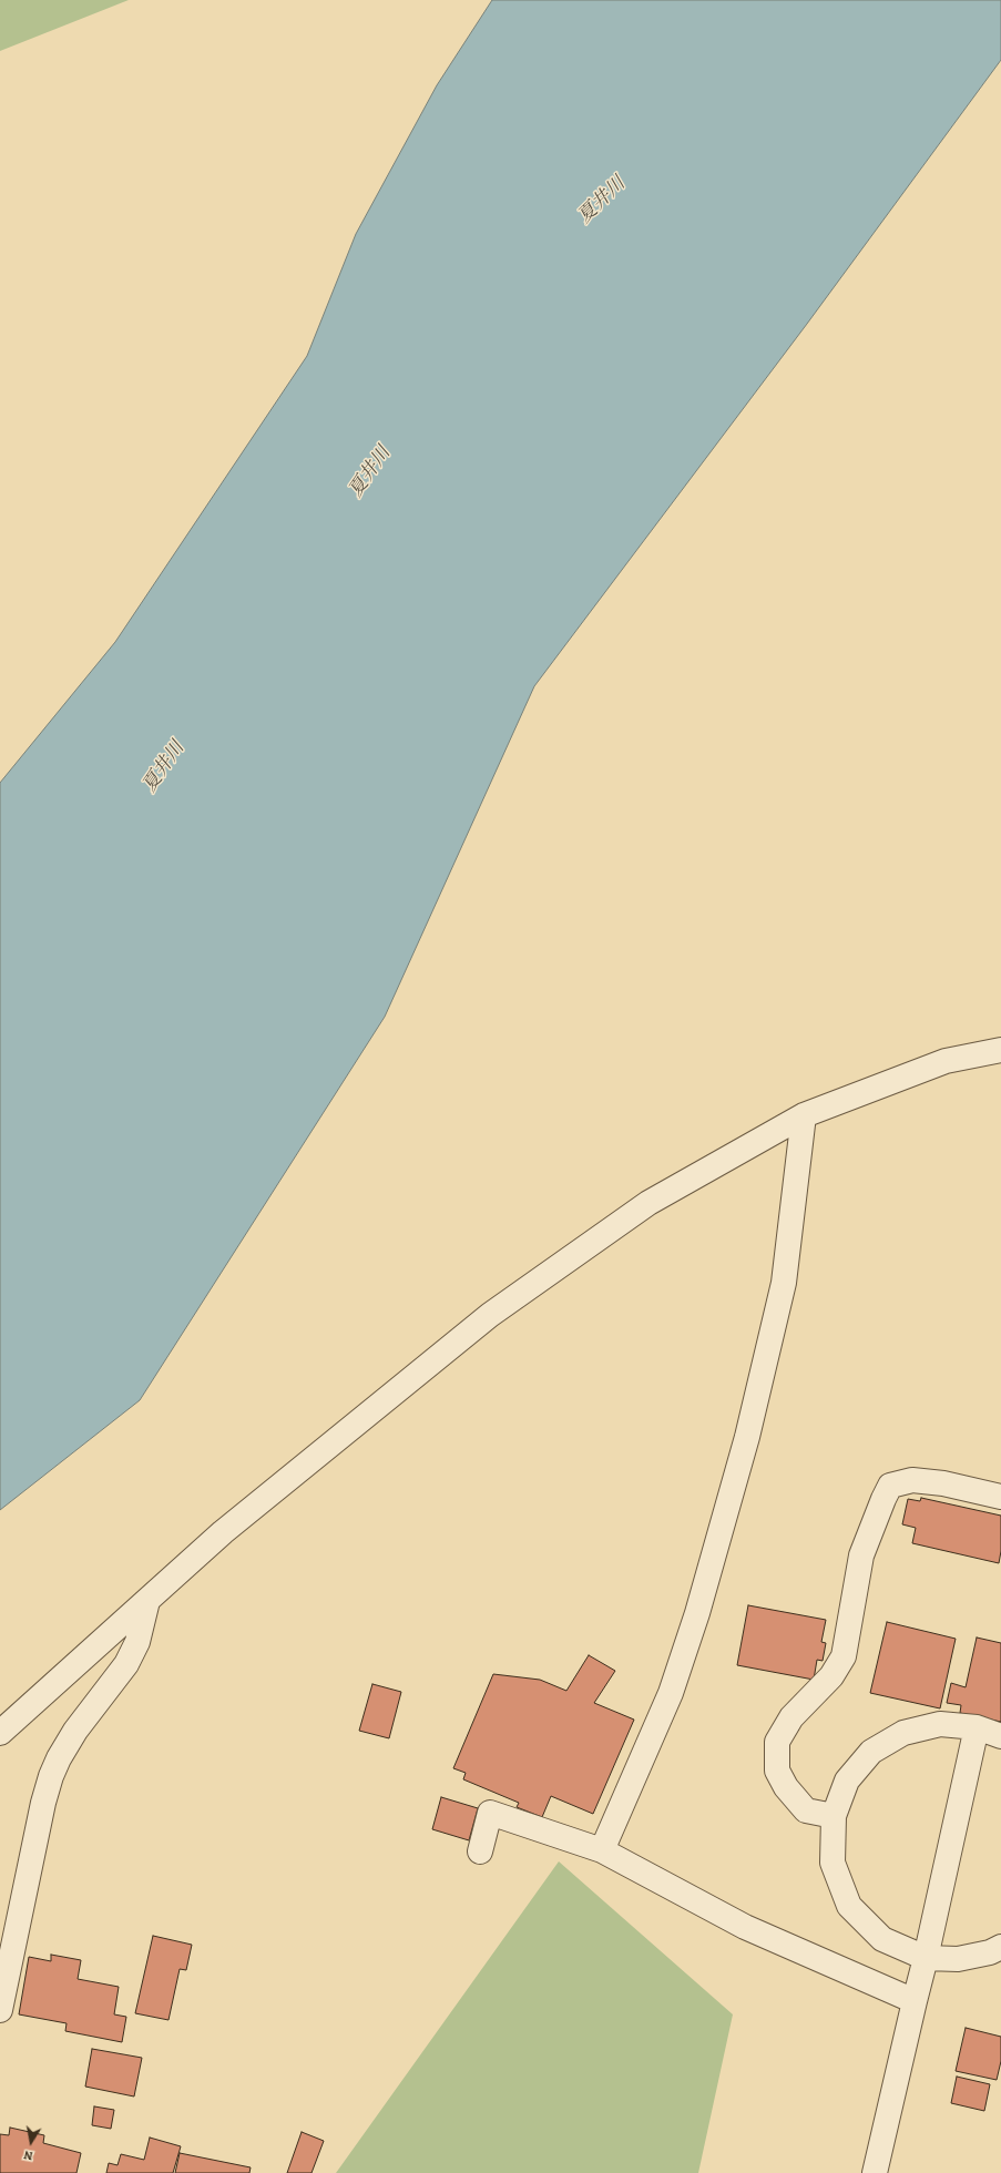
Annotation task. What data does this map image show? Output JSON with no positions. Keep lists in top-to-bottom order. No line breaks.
{"water":["夏井川"],"north":"bottom"}
